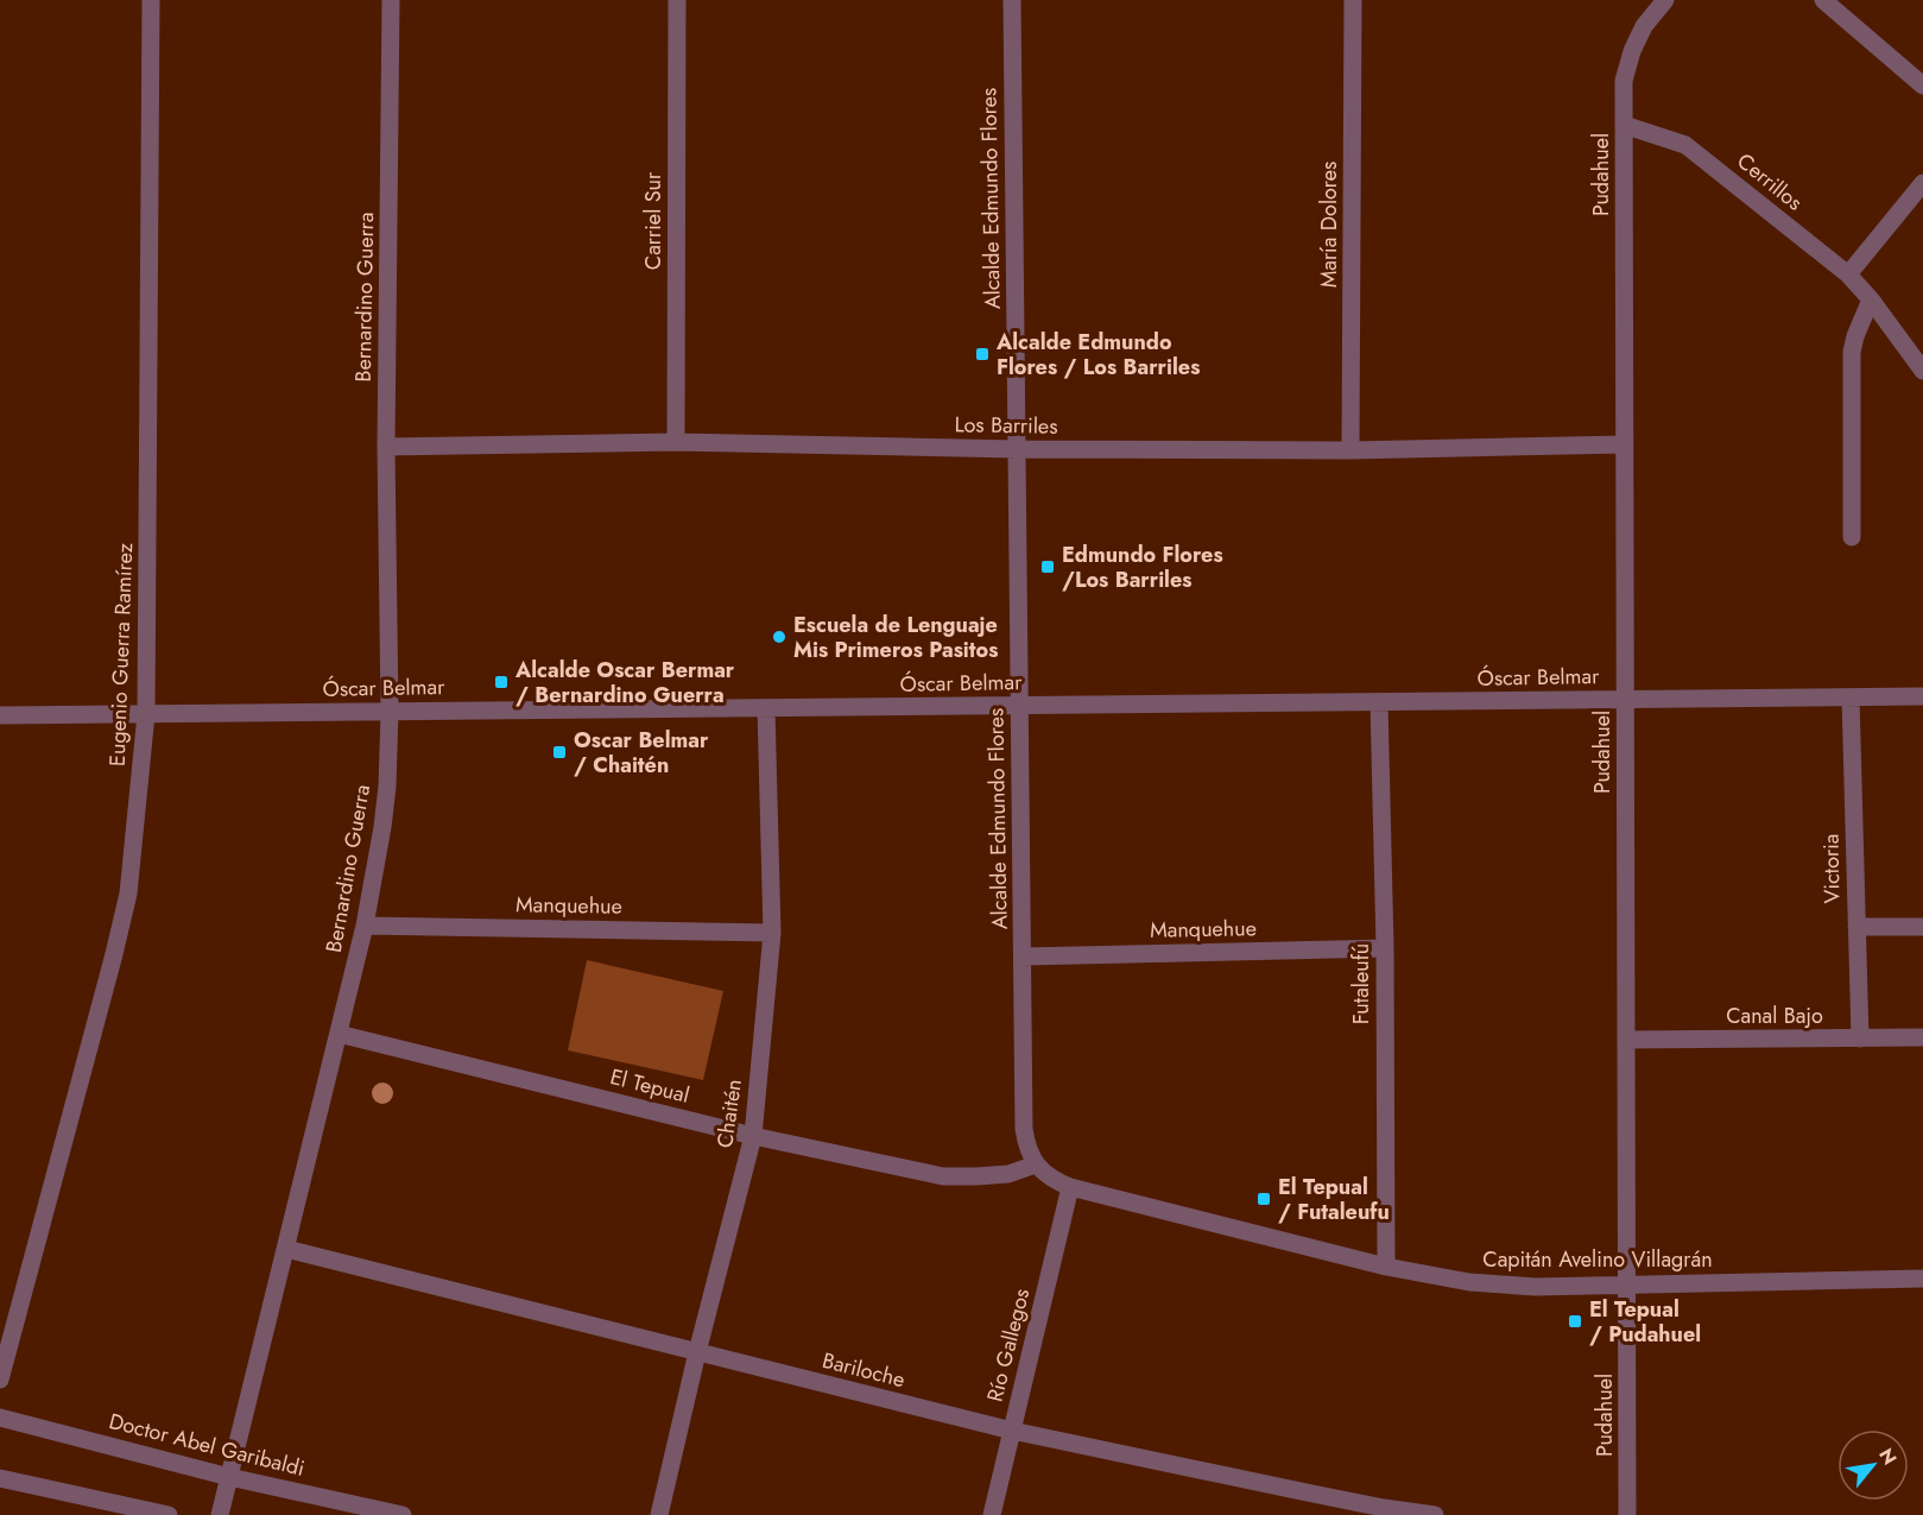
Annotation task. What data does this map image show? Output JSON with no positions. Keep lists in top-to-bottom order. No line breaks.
{"streets":{"street":["Pudahuel","Cerrillos","Alcalde Edmundo Flores","Carriel Sur","María Dolores","Bernardino Guerra","Los Barriles","Eugenio Guerra Ramírez","Óscar Belmar","Victoria","Manquehue","Futaleufú","Canal Bajo","El Tepual","Chaitén","Capitán Avelino Villagrán","Río Gallegos","Bariloche","Doctor Abel Garibaldi"]},"crossings":[["Pudahuel","Cerrillos"],["Pudahuel","Los Barriles"],["Pudahuel","Óscar Belmar"],["Pudahuel","Canal Bajo"],["Pudahuel","Capitán Avelino Villagrán"],["Alcalde Edmundo Flores","Los Barriles"],["Alcalde Edmundo Flores","Óscar Belmar"],["Alcalde Edmundo Flores","Manquehue"],["Alcalde Edmundo Flores","El Tepual"],["Carriel Sur","Los Barriles"],["María Dolores","Los Barriles"],["Bernardino Guerra","Los Barriles"],["Bernardino Guerra","Óscar Belmar"],["Bernardino Guerra","Manquehue"],["Bernardino Guerra","El Tepual"],["Bernardino Guerra","Bariloche"],["Bernardino Guerra","Doctor Abel Garibaldi"],["Eugenio Guerra Ramírez","Óscar Belmar"],["Óscar Belmar","Victoria"],["Óscar Belmar","Futaleufú"],["Óscar Belmar","Chaitén"],["Victoria","Canal Bajo"],["Manquehue","Futaleufú"],["Manquehue","Chaitén"],["Futaleufú","Capitán Avelino Villagrán"],["El Tepual","Chaitén"],["Chaitén","Bariloche"],["Capitán Avelino Villagrán","Río Gallegos"],["Río Gallegos","Bariloche"]],"places":{"transit":["Alcalde Edmundo Flores / Los Barriles","Edmundo Flores /Los Barriles","Alcalde Oscar Bermar / Bernardino Guerra","Oscar Belmar / Chaitén","El Tepual / Futaleufu","El Tepual / Pudahuel"],"other":["Escuela de Lenguaje Mis Primeros Pasitos"]},"north":"top right"}
